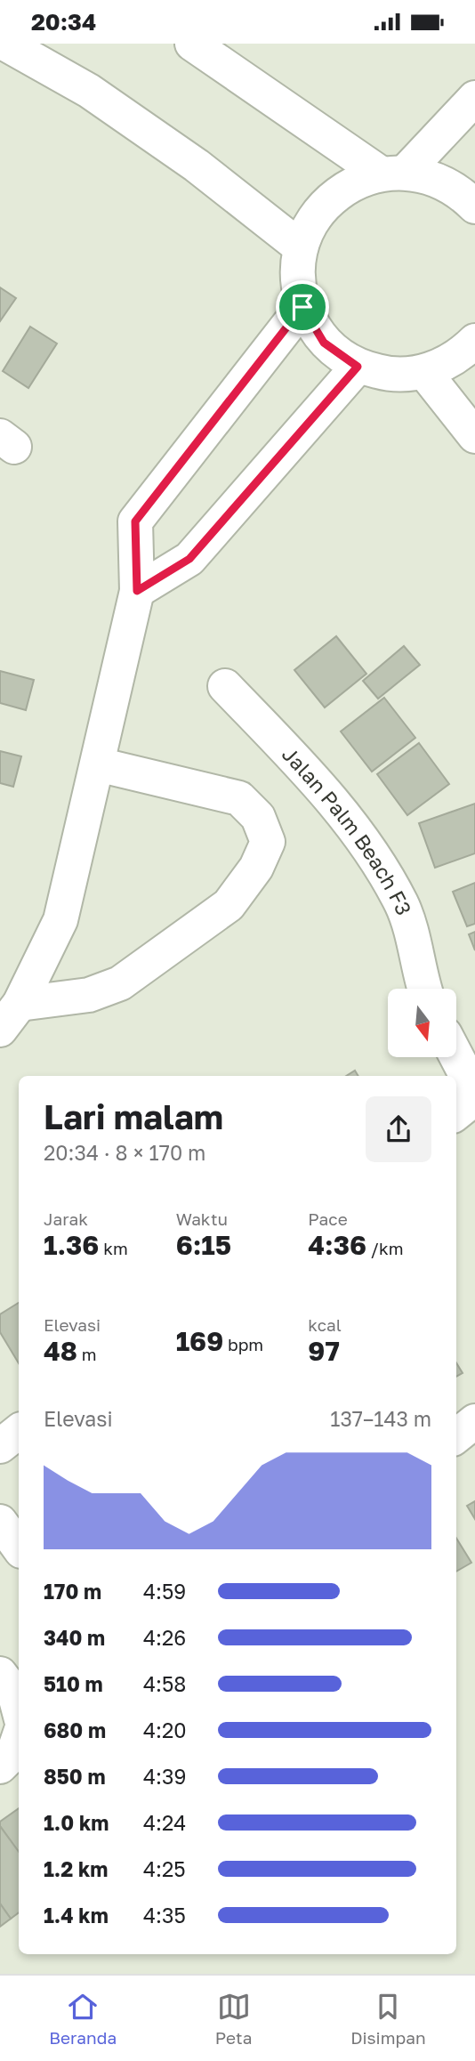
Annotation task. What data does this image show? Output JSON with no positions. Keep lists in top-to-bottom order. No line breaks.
{"streets":{"street":["Jalan Palm Beach F3"]},"north":"bottom","page":{"status":"20:34","heading":["Lari malam","20:34 · 8 × 170 m"],"stats":[["Jarak","1.36 km"],["Waktu","6:15"],["Pace","4:36 /km"],["Elevasi","48 m"],["169 bpm"],["kcal","97"]],"chart":["Elevasi","137–143 m"],"list":[{"name":"170 m","note":"4:59"},{"name":"340 m","note":"4:26"},{"name":"510 m","note":"4:58"},{"name":"680 m","note":"4:20"},{"name":"850 m","note":"4:39"},{"name":"1.0 km","note":"4:24"},{"name":"1.2 km","note":"4:25"},{"name":"1.4 km","note":"4:35"}],"tabs":["Beranda","Peta","Disimpan"]}}
